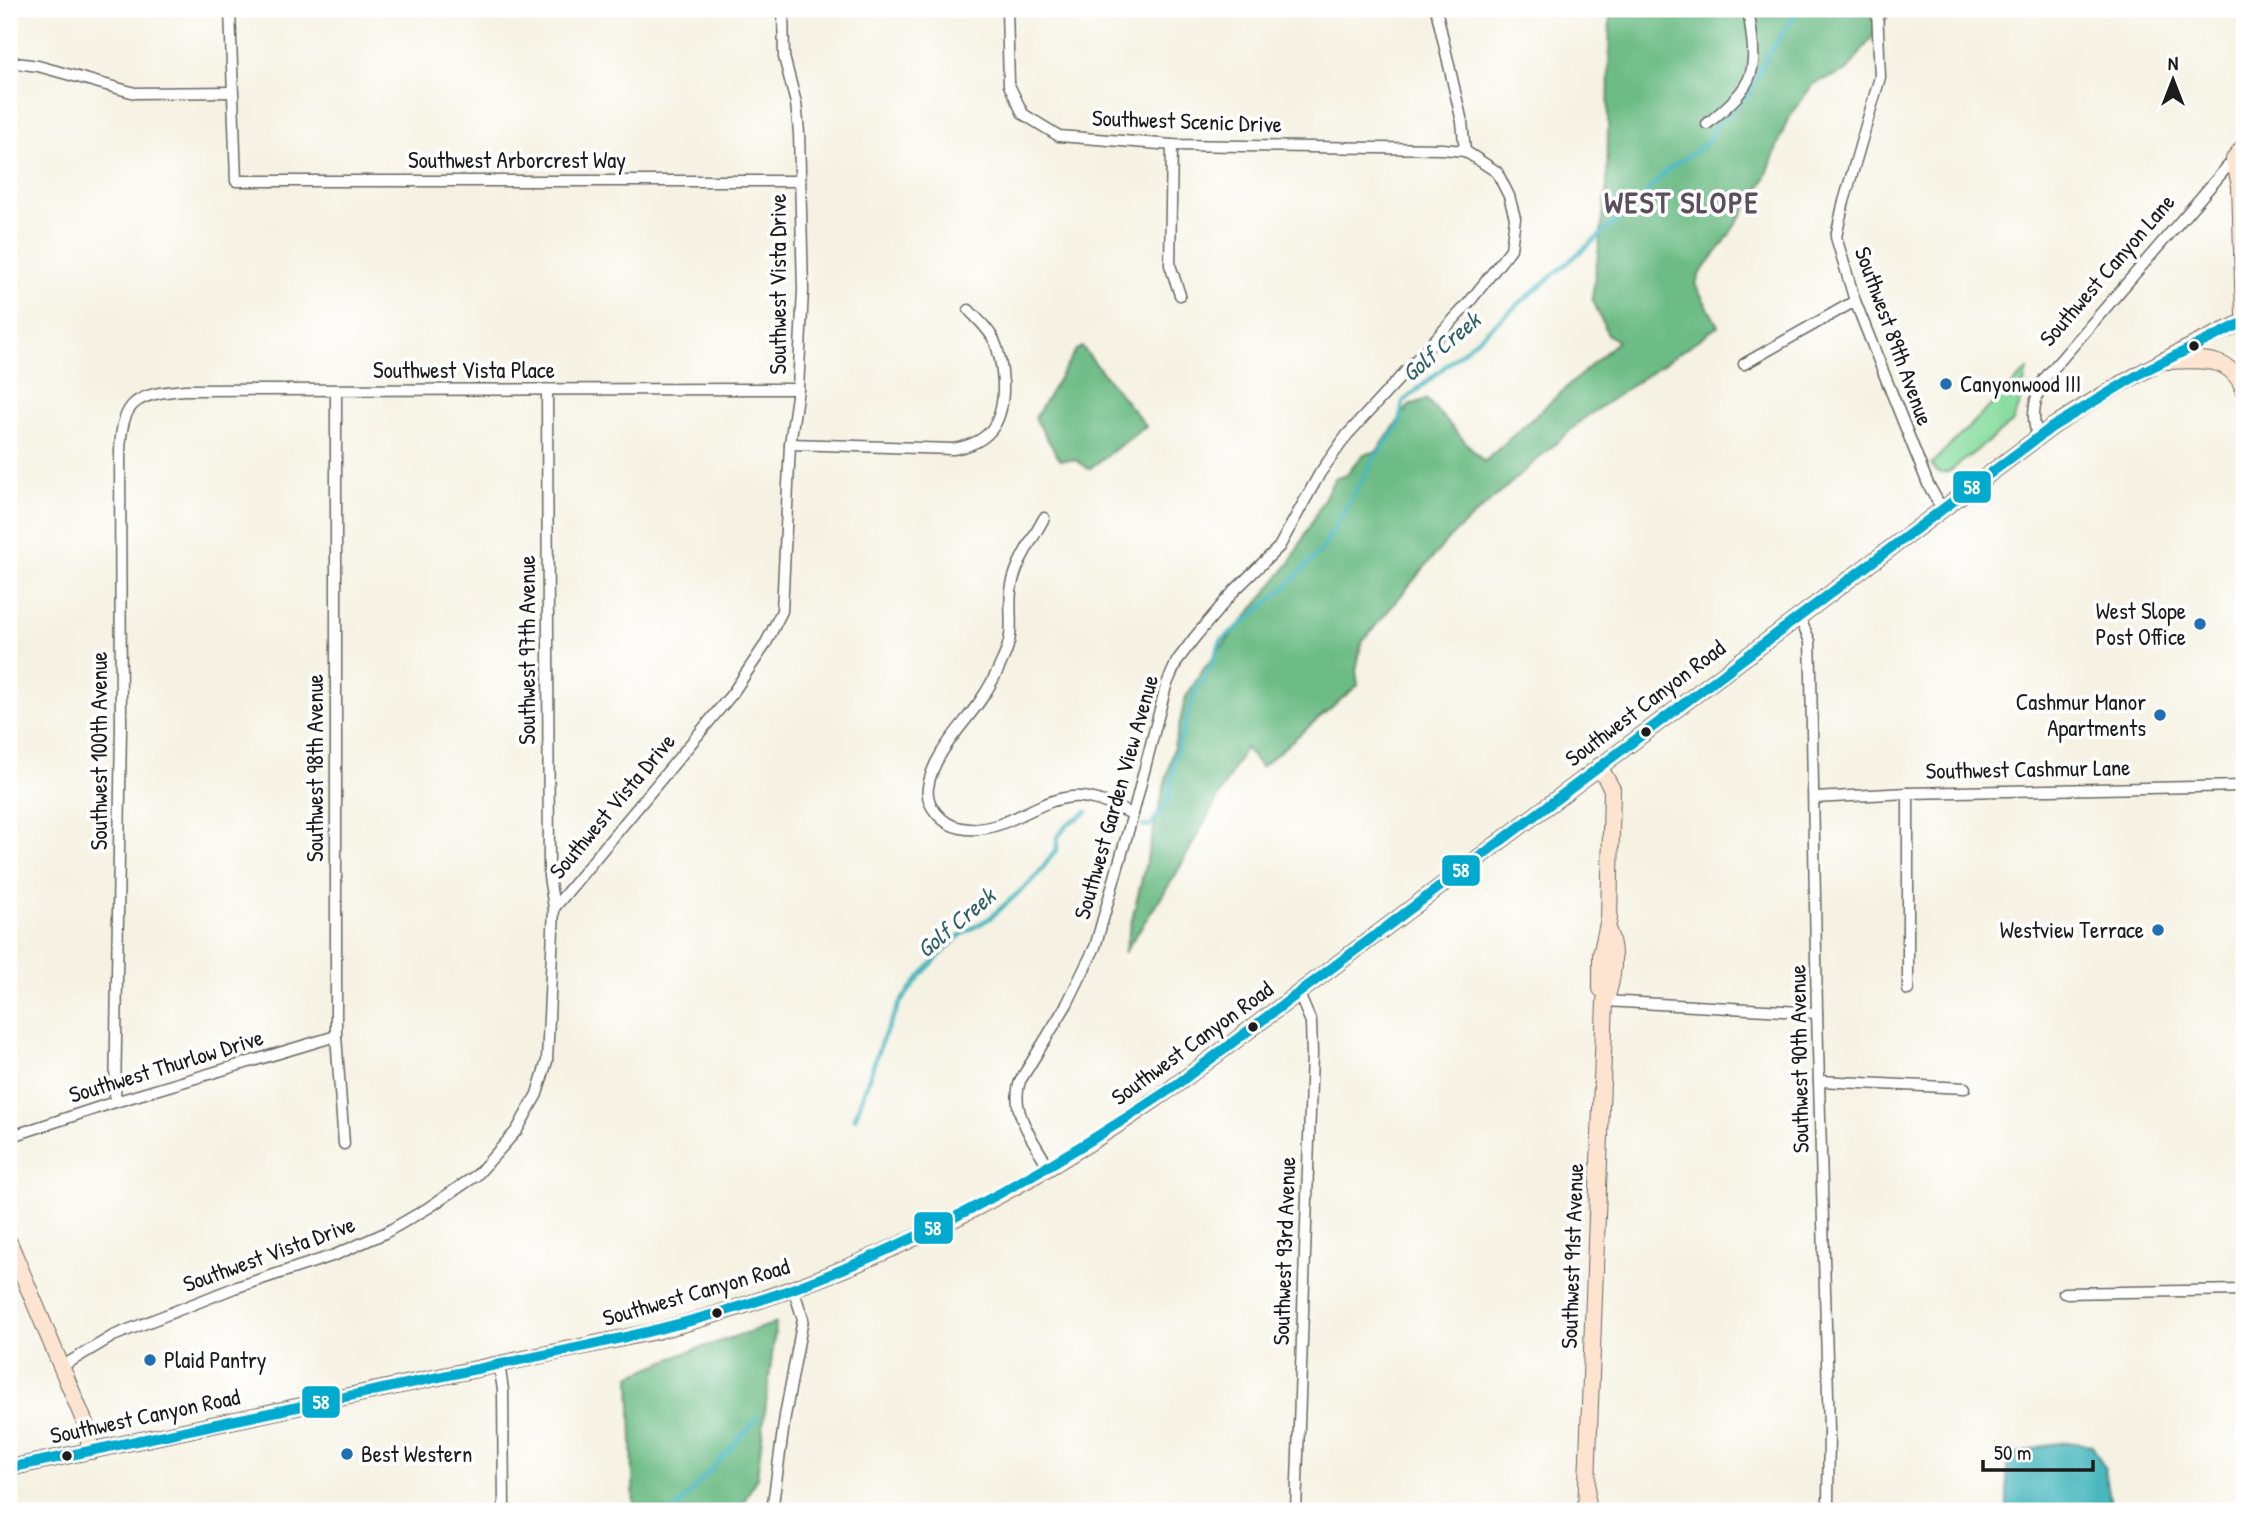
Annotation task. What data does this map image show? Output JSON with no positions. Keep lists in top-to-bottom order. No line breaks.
{"streets":{"main road":["Southwest Canyon Road","Southwest 91st Avenue"],"street":["Southwest Scenic Drive","Southwest Arborcrest Way","Southwest Canyon Lane","Southwest Vista Drive","Southwest 89th Avenue","Southwest Vista Place","Southwest 97th Avenue","Southwest 100th Avenue","Southwest 98th Avenue","Southwest Cashmur Lane","Southwest Garden View Avenue","Southwest 90th Avenue","Southwest Thurlow Drive","Southwest 93rd Avenue"]},"crossings":[["Southwest Scenic Drive","Southwest Garden View Avenue"],["Southwest Arborcrest Way","Southwest Vista Drive"],["Southwest Canyon Lane","Southwest Canyon Road"],["Southwest Vista Drive","Southwest Vista Place"],["Southwest Vista Drive","Southwest 97th Avenue"],["Southwest 89th Avenue","Southwest Canyon Road"],["Southwest Vista Place","Southwest 97th Avenue"],["Southwest Vista Place","Southwest 100th Avenue"],["Southwest Vista Place","Southwest 98th Avenue"],["Southwest Canyon Road","Southwest Garden View Avenue"],["Southwest Canyon Road","Southwest 90th Avenue"],["Southwest Canyon Road","Southwest 93rd Avenue"],["Southwest Canyon Road","Southwest 91st Avenue"],["Southwest 100th Avenue","Southwest Thurlow Drive"],["Southwest 98th Avenue","Southwest Thurlow Drive"],["Southwest Cashmur Lane","Southwest 90th Avenue"]],"districts":["WEST SLOPE"],"water":["Golf Creek"],"places":["Canyonwood III","West Slope Post Office","Cashmur Manor Apartments","Westview Terrace","Plaid Pantry","Best Western"],"lines":["transit line 58"],"scale_bar":"50 m","north":"top"}
